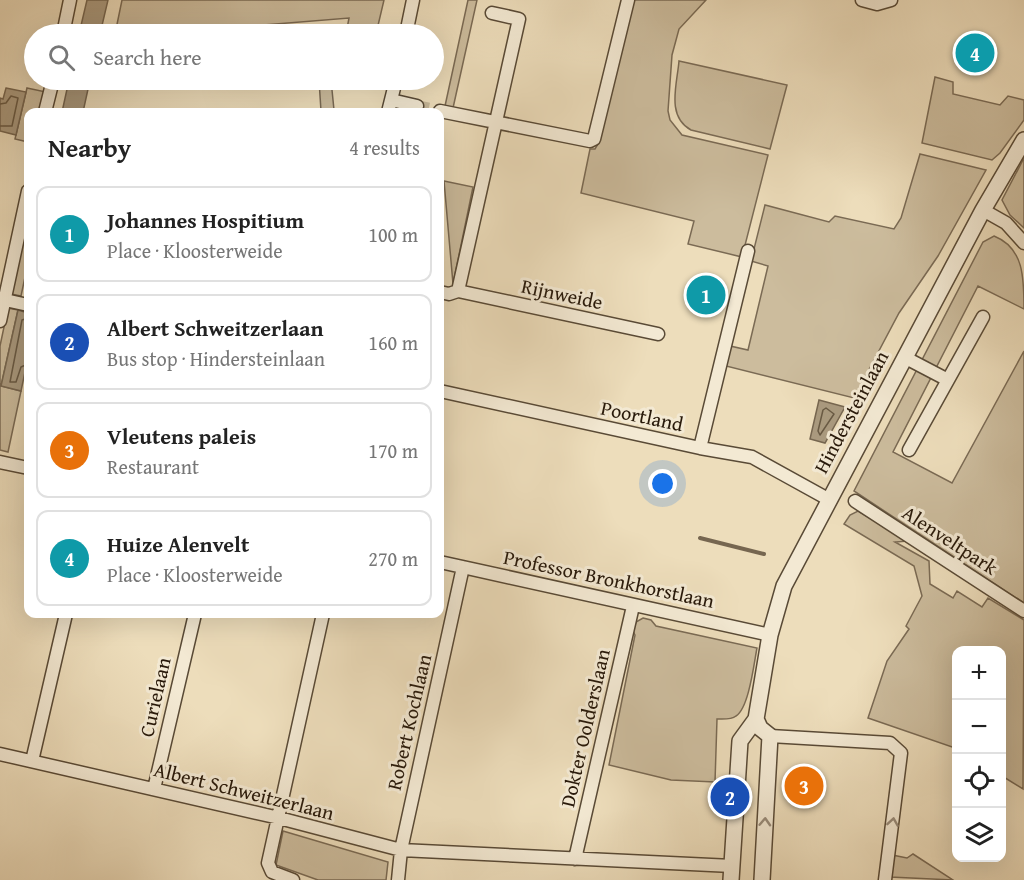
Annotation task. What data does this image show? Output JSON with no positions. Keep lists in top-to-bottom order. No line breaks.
{"streets":{"street":["Rijnweide","Hindersteinlaan","Poortland","Alenveltpark","Professor Bronkhorstlaan","Curielaan","Robert Kochlaan","Dokter Oolderslaan","Albert Schweitzerlaan"]},"crossings":[["Hindersteinlaan","Poortland"],["Hindersteinlaan","Professor Bronkhorstlaan"],["Hindersteinlaan","Albert Schweitzerlaan"],["Professor Bronkhorstlaan","Robert Kochlaan"],["Professor Bronkhorstlaan","Dokter Oolderslaan"],["Curielaan","Albert Schweitzerlaan"],["Robert Kochlaan","Albert Schweitzerlaan"],["Dokter Oolderslaan","Albert Schweitzerlaan"]],"page":{"search":"Search here","pins":["4","1","3","2"],"heading":["Nearby","4 results"],"list":[{"mark":"1","name":"Johannes Hospitium","note":"Place · Kloosterweide","value":"100 m"},{"mark":"2","name":"Albert Schweitzerlaan","note":"Bus stop · Hindersteinlaan","value":"160 m"},{"mark":"3","name":"Vleutens paleis","note":"Restaurant","value":"170 m"},{"mark":"4","name":"Huize Alenvelt","note":"Place · Kloosterweide","value":"270 m"}],"map_buttons":["+","−"]}}
